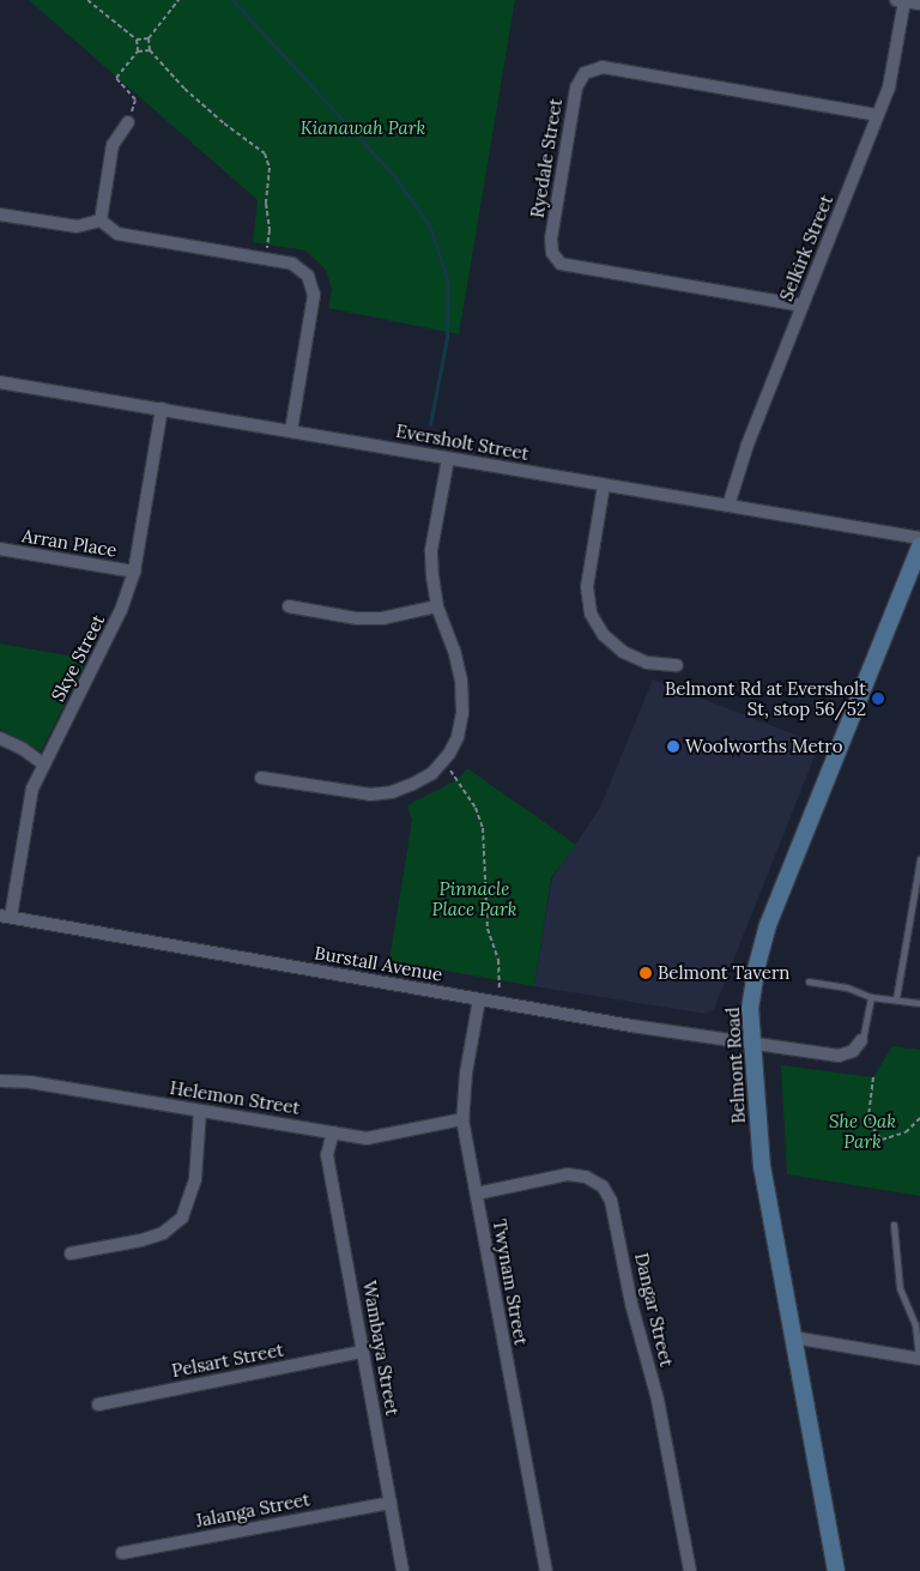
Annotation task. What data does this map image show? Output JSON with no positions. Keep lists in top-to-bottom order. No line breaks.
{"streets":{"main road":["Belmont Road"],"street":["Ryedale Street","Selkirk Street","Eversholt Street","Arran Place","Skye Street","Burstall Avenue","Helemon Street","Twynam Street","Dangar Street","Wambaya Street","Pelsart Street","Jalanga Street"]},"crossings":[["Ryedale Street","Selkirk Street"],["Selkirk Street","Eversholt Street"],["Eversholt Street","Skye Street"],["Arran Place","Skye Street"],["Skye Street","Burstall Avenue"],["Burstall Avenue","Belmont Road"],["Burstall Avenue","Twynam Street"],["Helemon Street","Twynam Street"],["Helemon Street","Wambaya Street"],["Twynam Street","Dangar Street"],["Wambaya Street","Pelsart Street"],["Wambaya Street","Jalanga Street"]],"parks":["Kianawah Park","Pinnacle Place Park","She Oak Park"],"places":["Belmont Rd at Eversholt St, stop 56/52","Woolworths Metro","Belmont Tavern"]}
